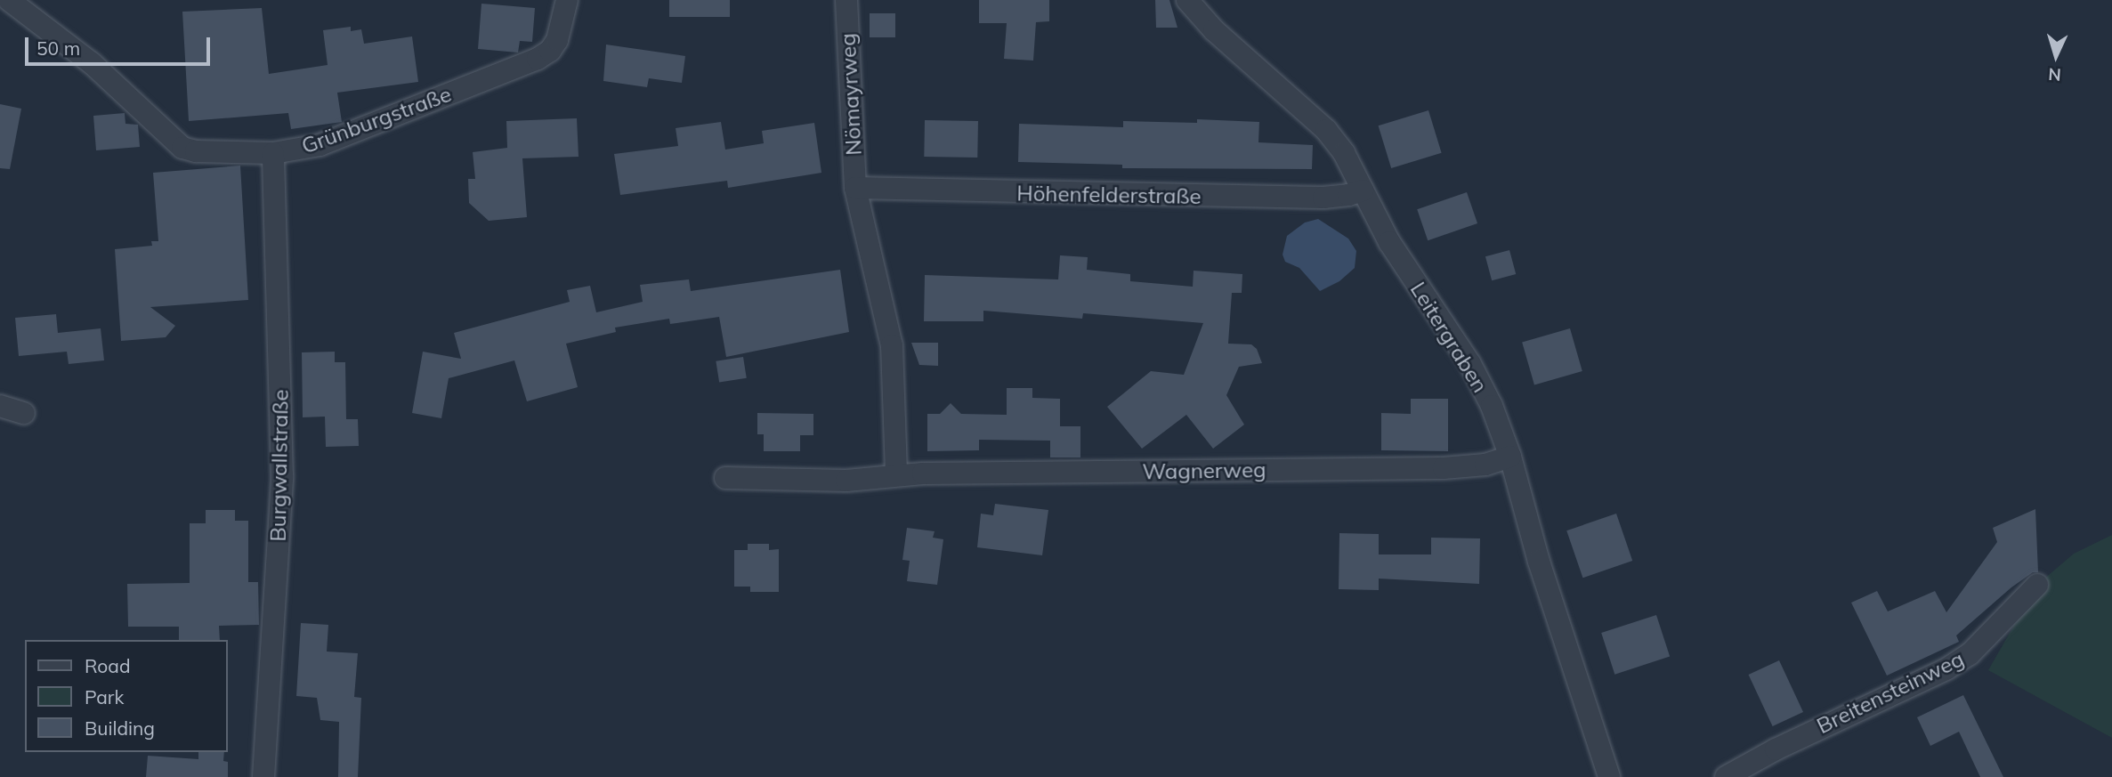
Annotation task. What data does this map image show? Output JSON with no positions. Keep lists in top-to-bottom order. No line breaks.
{"streets":{"street":["Nömayrweg","Grünburgstraße","Höhenfelderstraße","Leitergraben","Burgwallstraße","Wagnerweg","Breitensteinweg"]},"crossings":[["Nömayrweg","Höhenfelderstraße"],["Grünburgstraße","Burgwallstraße"],["Höhenfelderstraße","Leitergraben"],["Leitergraben","Wagnerweg"]],"legend":["Road","Park","Building"],"scale_bar":"50 m","north":"bottom"}
